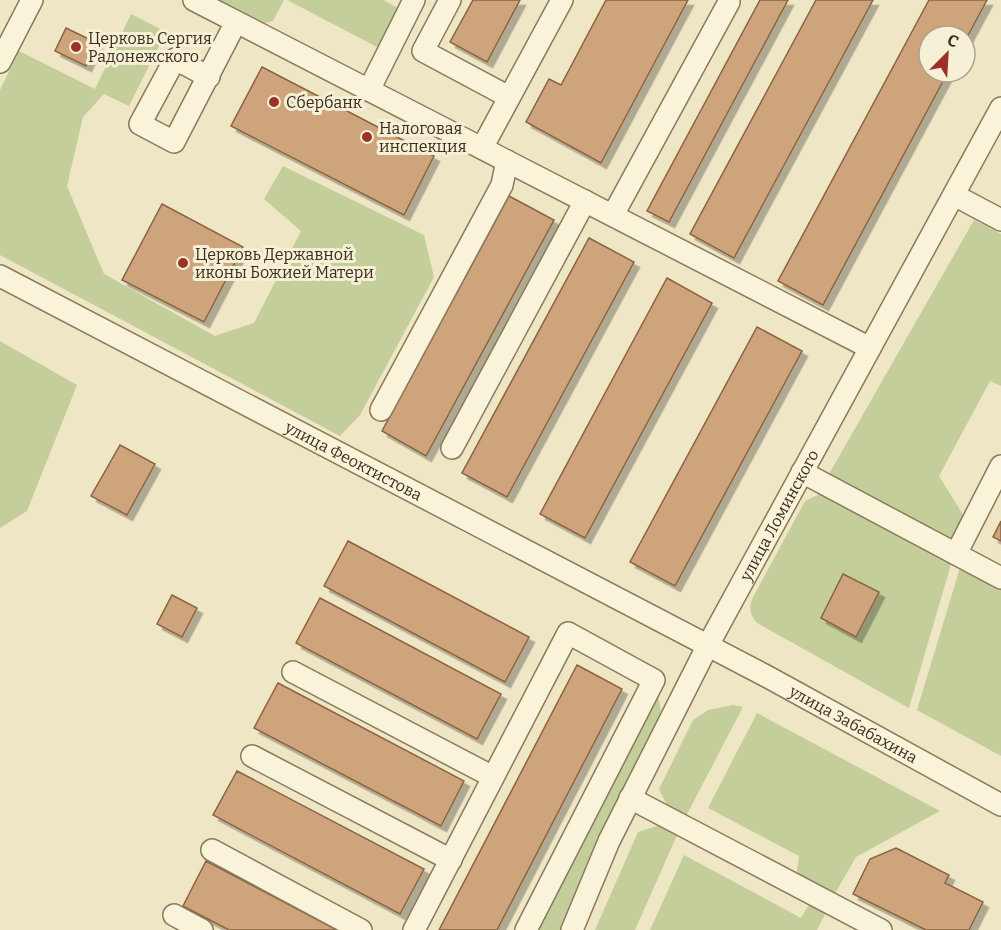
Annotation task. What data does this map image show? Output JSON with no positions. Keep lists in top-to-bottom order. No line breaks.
{"streets":{"street":["улица Феоктистова","улица Ломинского","улица Забабахина"]},"crossings":[["улица Феоктистова","улица Ломинского"],["улица Феоктистова","улица Забабахина"],["улица Ломинского","улица Забабахина"]],"places":["Церковь Сергия Радонежского","Сбербанк","Налоговая инспекция","Церковь Державной иконы Божией Матери"],"north":"top right"}
